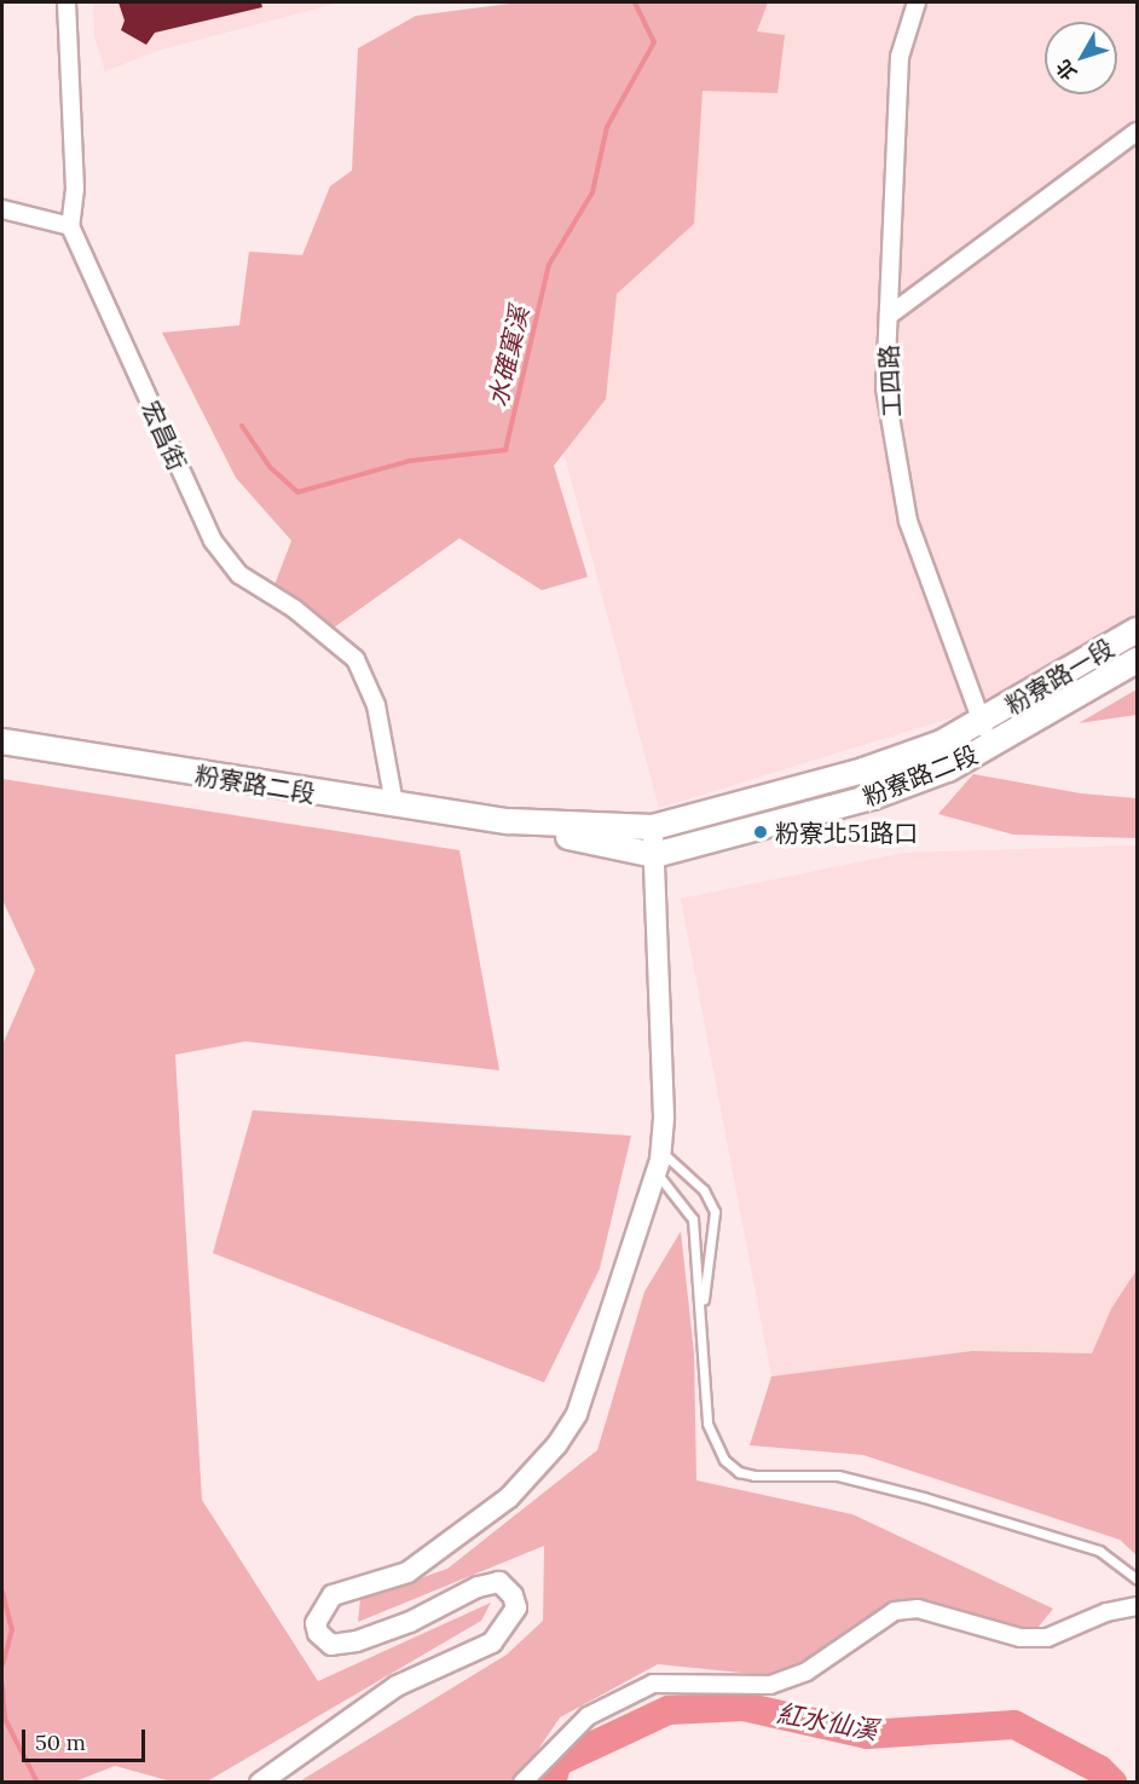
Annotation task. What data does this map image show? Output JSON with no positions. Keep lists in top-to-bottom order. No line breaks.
{"streets":{"main road":["粉寮路一段","粉寮路二段"],"street":["工四路","宏昌街"]},"crossings":[["工四路","粉寮路一段"],["工四路","粉寮路二段"],["宏昌街","粉寮路二段"],["粉寮路一段","粉寮路二段"]],"water":["水確窠溪","紅水仙溪"],"places":["粉寮北51路口"],"scale_bar":"50 m","north":"bottom left"}
